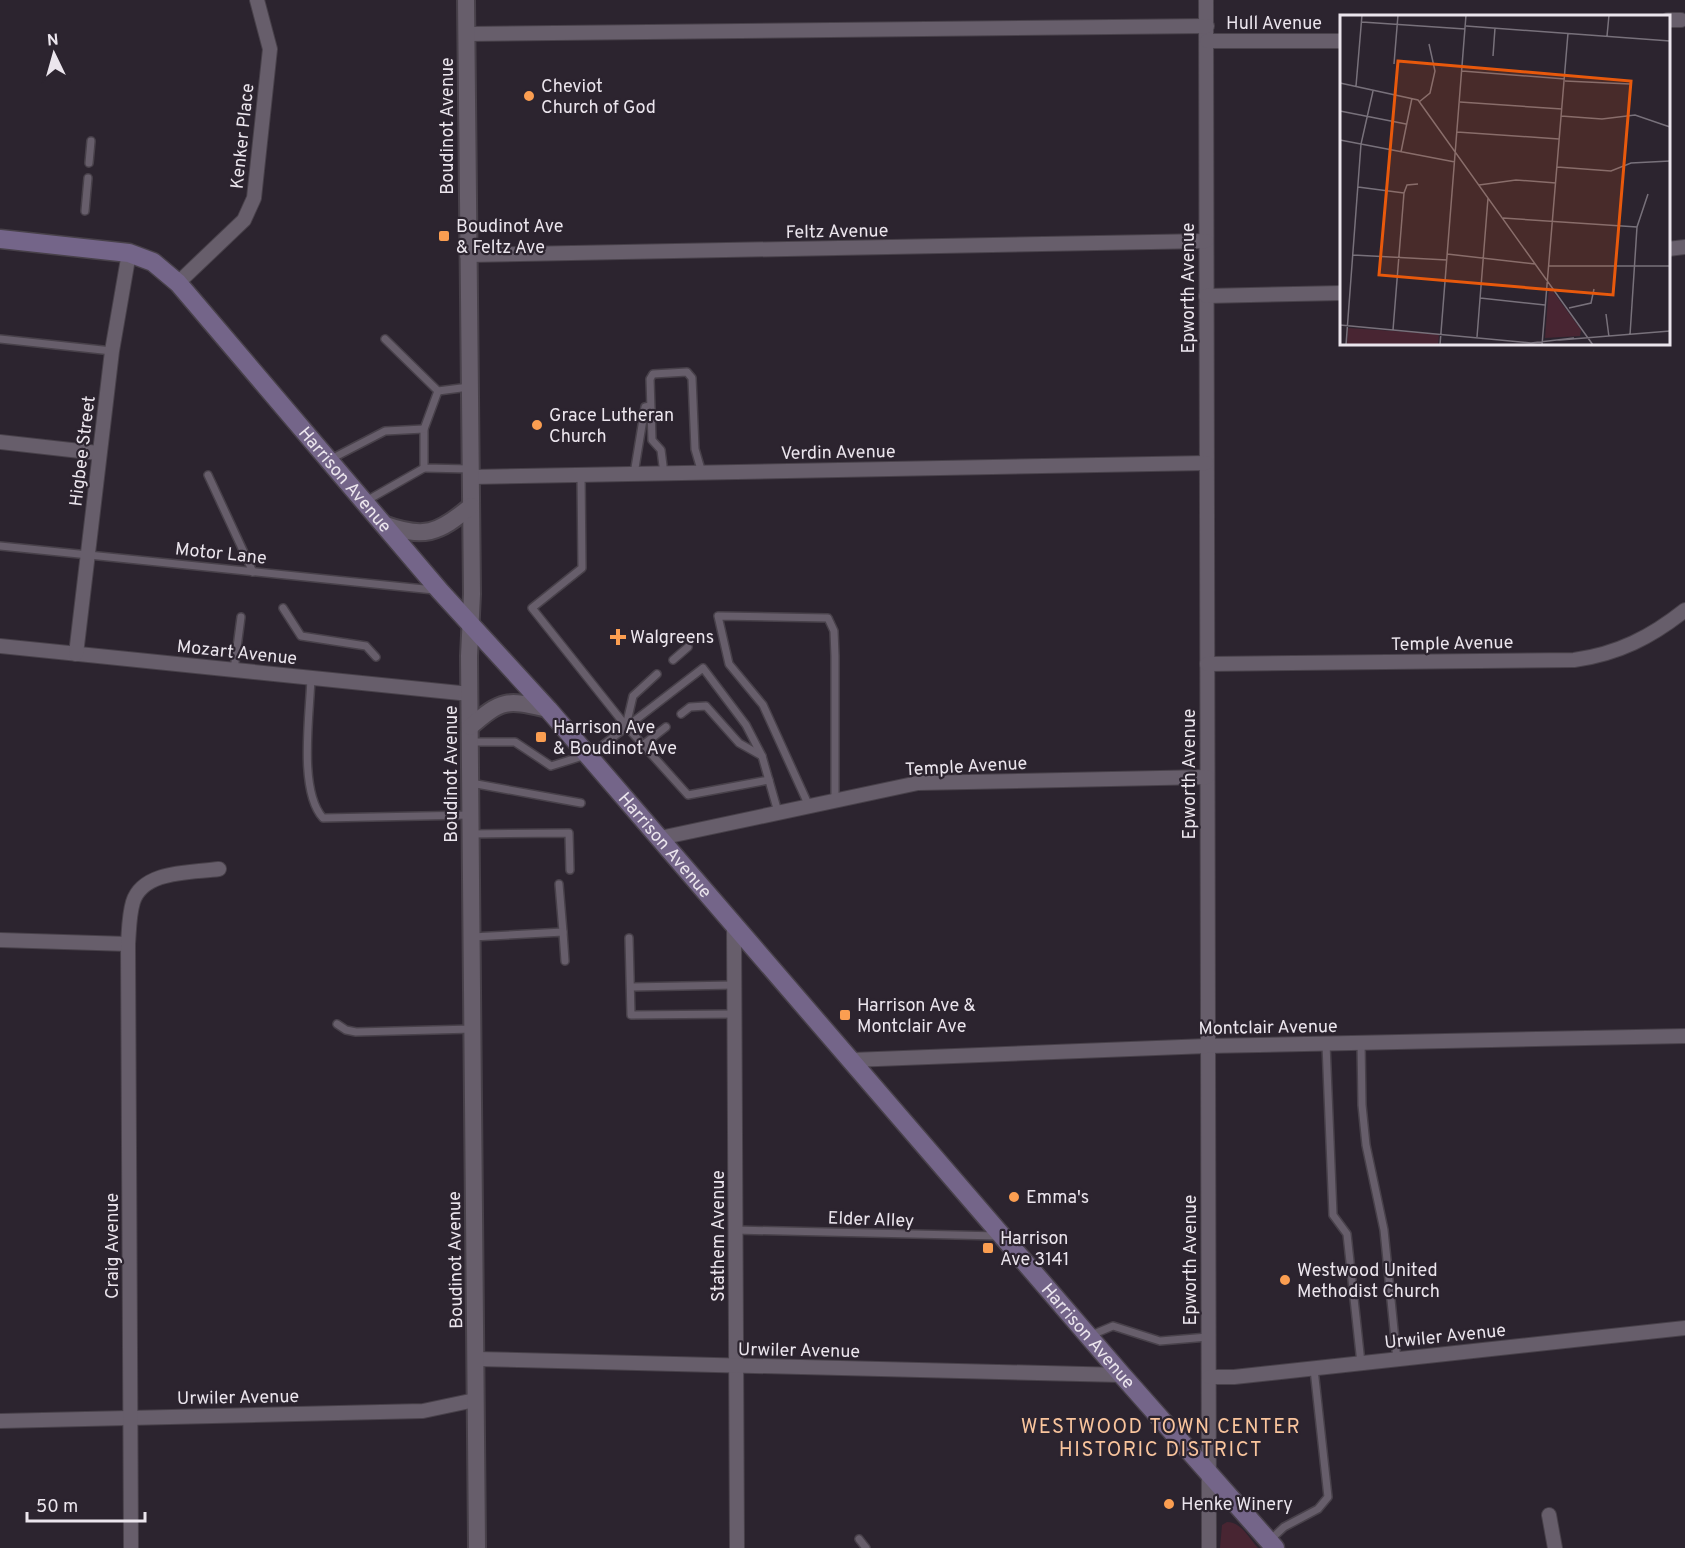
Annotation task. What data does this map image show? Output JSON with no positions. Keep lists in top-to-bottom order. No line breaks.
{"streets":{"main road":["Harrison Avenue"],"street":["Hull Avenue","Boudinot Avenue","Kenker Place","Feltz Avenue","Epworth Avenue","Higbee Street","Verdin Avenue","Temple Avenue","Mozart Avenue","Montclair Avenue","Stathem Avenue","Craig Avenue","Urwiler Avenue"],"lane":["Motor Lane","Elder Alley"]},"crossings":[["Hull Avenue","Boudinot Avenue"],["Hull Avenue","Epworth Avenue"],["Boudinot Avenue","Feltz Avenue"],["Boudinot Avenue","Verdin Avenue"],["Boudinot Avenue","Harrison Avenue"],["Boudinot Avenue","Mozart Avenue"],["Boudinot Avenue","Urwiler Avenue"],["Kenker Place","Harrison Avenue"],["Feltz Avenue","Epworth Avenue"],["Epworth Avenue","Verdin Avenue"],["Epworth Avenue","Harrison Avenue"],["Epworth Avenue","Temple Avenue"],["Epworth Avenue","Montclair Avenue"],["Epworth Avenue","Urwiler Avenue"],["Higbee Street","Harrison Avenue"],["Higbee Street","Motor Lane"],["Higbee Street","Mozart Avenue"],["Harrison Avenue","Motor Lane"],["Harrison Avenue","Temple Avenue"],["Harrison Avenue","Montclair Avenue"],["Harrison Avenue","Elder Alley"],["Harrison Avenue","Stathem Avenue"],["Harrison Avenue","Urwiler Avenue"],["Elder Alley","Stathem Avenue"],["Stathem Avenue","Urwiler Avenue"],["Craig Avenue","Urwiler Avenue"]],"districts":["WESTWOOD TOWN CENTER HISTORIC DISTRICT"],"places":{"other":["Cheviot Church of God","Grace Lutheran Church","Emma's","Westwood United Methodist Church","Henke Winery"],"transit":["Boudinot Ave & Feltz Ave","Harrison Ave & Boudinot Ave","Harrison Ave & Montclair Ave","Harrison Ave 3141"],"health":["Walgreens"]},"scale_bar":"50 m","north":"top"}
